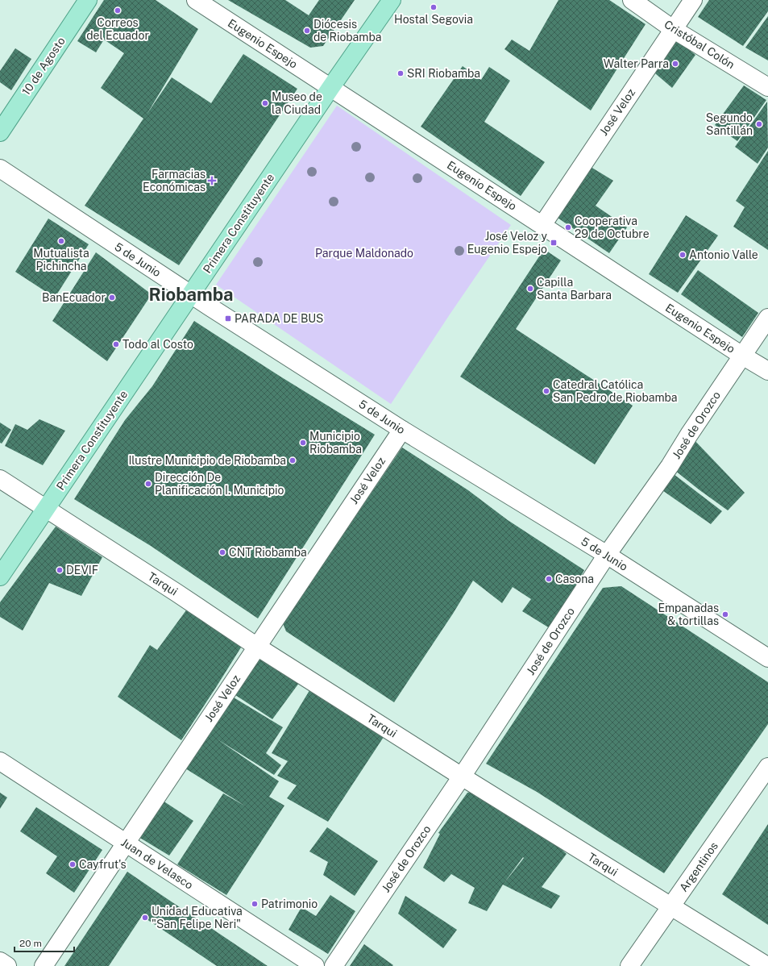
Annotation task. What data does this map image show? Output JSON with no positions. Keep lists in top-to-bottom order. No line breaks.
{"streets":{"main road":["10 de Agosto","Primera Constituyente"],"street":["Eugenio Espejo","Cristóbal Colón","José Veloz","5 de Junio","José de Orozco","Tarqui","Juan de Velasco","Argentinos"]},"crossings":[["Eugenio Espejo","José Veloz"],["Eugenio Espejo","Primera Constituyente"],["Eugenio Espejo","José de Orozco"],["Cristóbal Colón","José Veloz"],["José Veloz","5 de Junio"],["José Veloz","Tarqui"],["José Veloz","Juan de Velasco"],["Primera Constituyente","5 de Junio"],["Primera Constituyente","Tarqui"],["5 de Junio","José de Orozco"],["José de Orozco","Tarqui"],["Tarqui","Argentinos"]],"districts":["Riobamba"],"parks":["Parque Maldonado"],"places":{"other":["Hostal Segovia","Correos del Ecuador","Diócesis de Riobamba","Walter Parra","SRI Riobamba","Museo de la Ciudad","Segundo Santillán","Cooperativa 29 de Octubre","Mutualista Pichincha","Antonio Valle","Capilla Santa Barbara","BanEcuador","Todo al Costo","Catedral Católica San Pedro de Riobamba","Municipio Riobamba","Ilustre Municipio de Riobamba","Dirección De Planificación I. Municipio","CNT Riobamba","DEVIF","Casona","Empanadas & tortillas","Cayfrut's","Patrimonio","Unidad Educativa \"San Felipe Neri\""],"health":["Farmacias Económicas"],"transit":["José Veloz y Eugenio Espejo","PARADA DE BUS"]},"scale_bar":"20 m"}
